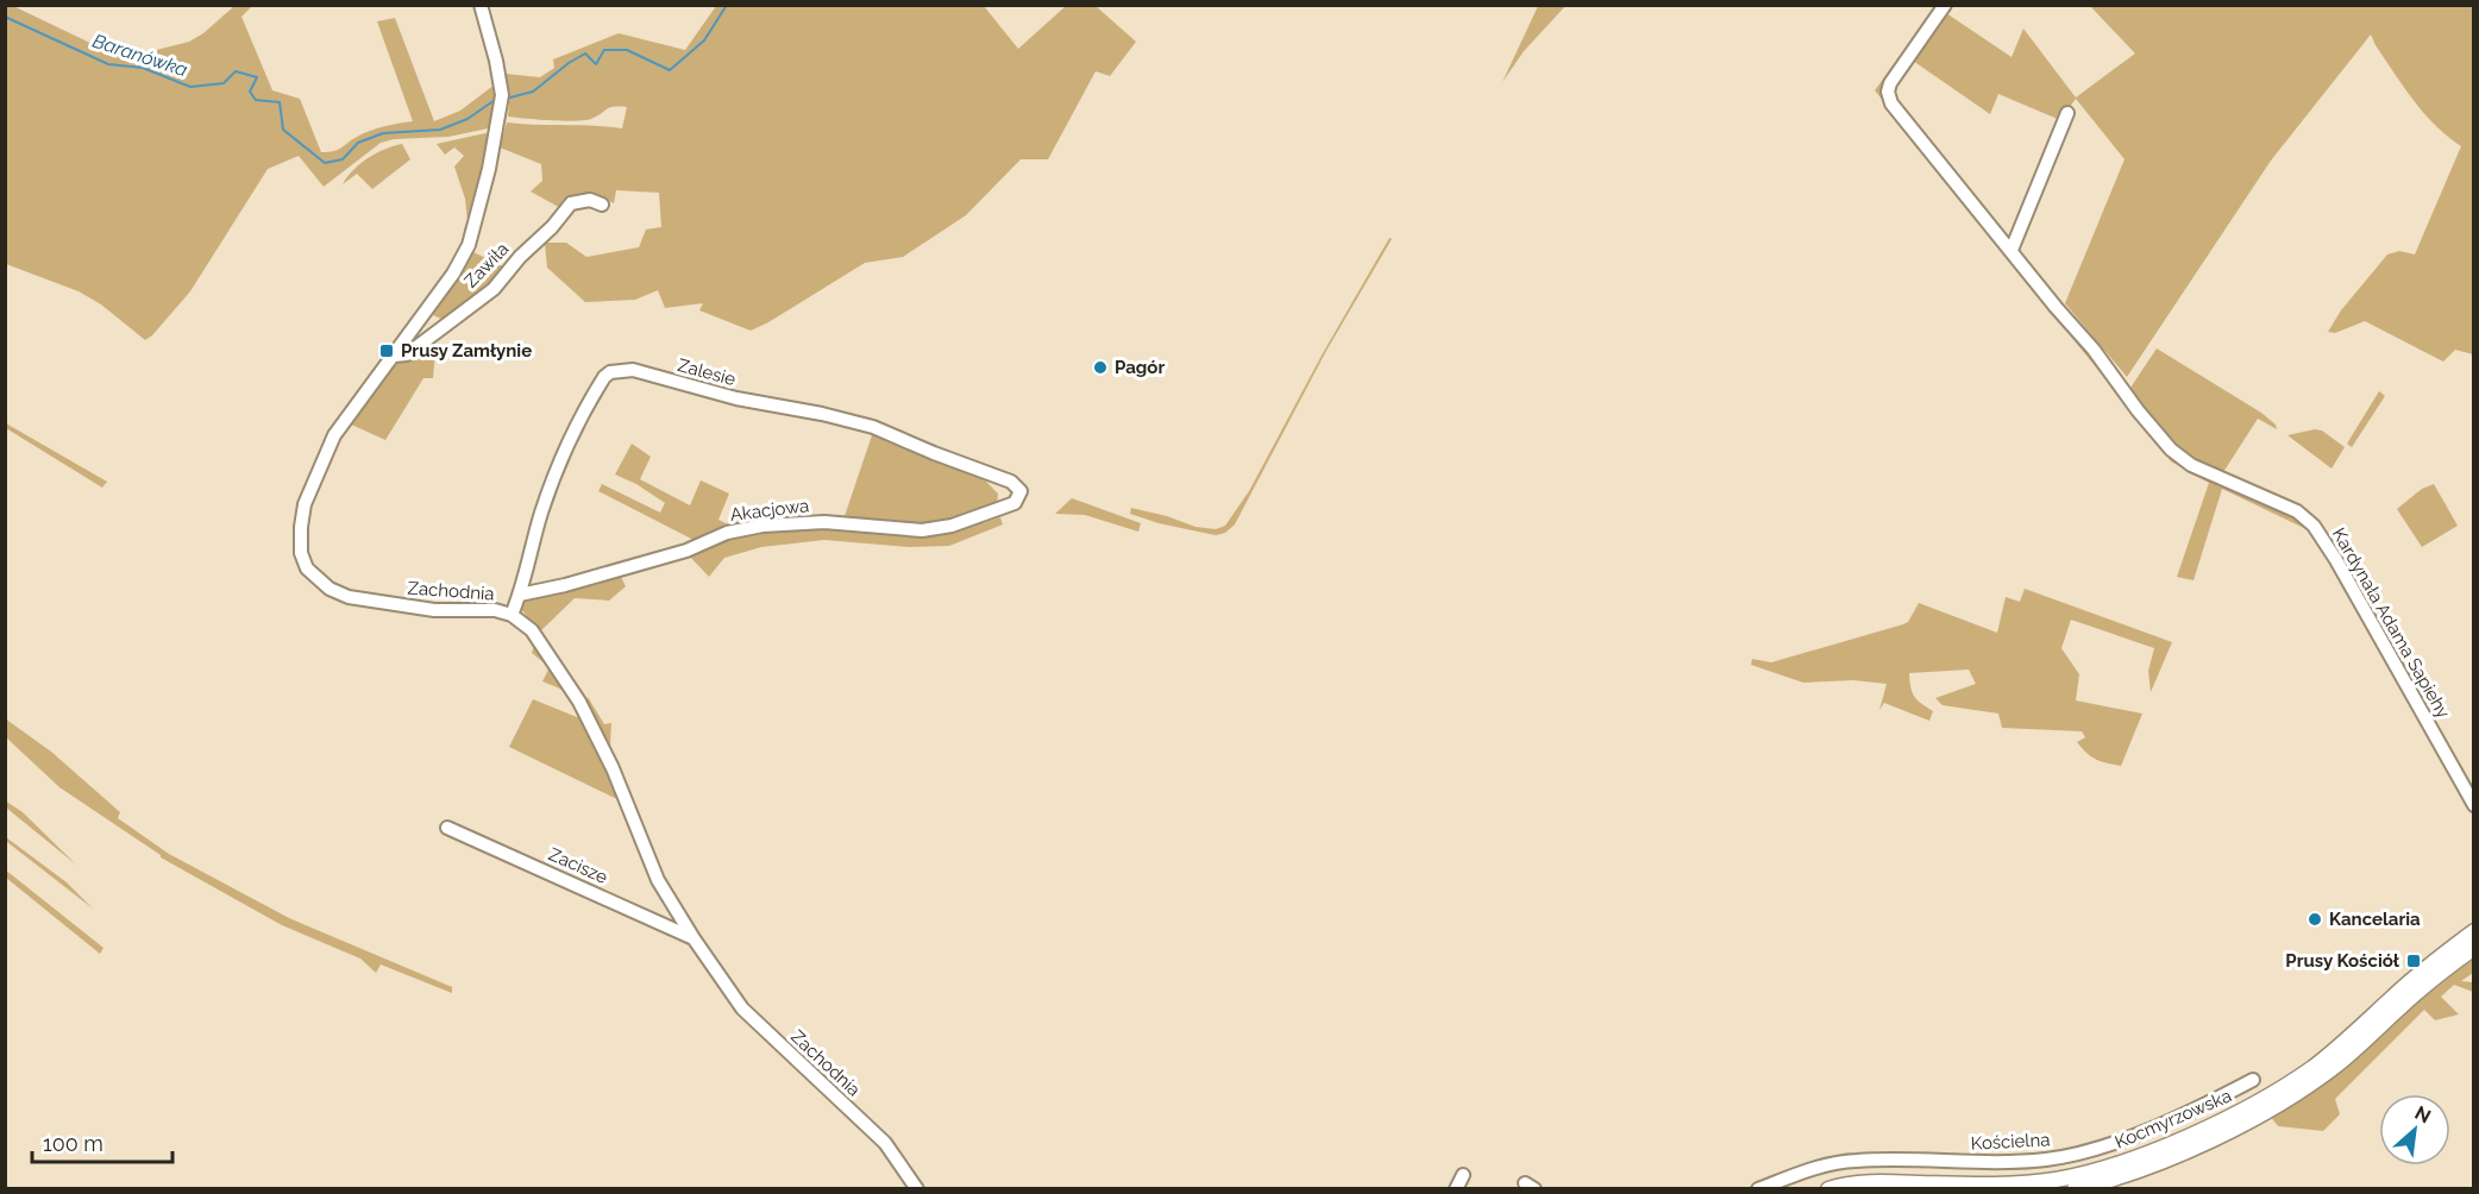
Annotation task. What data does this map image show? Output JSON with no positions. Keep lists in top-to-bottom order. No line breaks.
{"streets":{"main road":["Kocmyrzowska"],"street":["Zawiła","Zalesie","Akacjowa","Zachodnia","Kardynała Adama Sapiehy","Zacisze","Kościelna"]},"crossings":[["Zawiła","Zachodnia"],["Zalesie","Akacjowa"],["Zachodnia","Zacisze"]],"water":["Baranówka"],"places":{"transit":["Prusy Zamłynie","Prusy Kościół"],"other":["Pagór","Kancelaria"]},"scale_bar":"100 m","north":"top right"}
